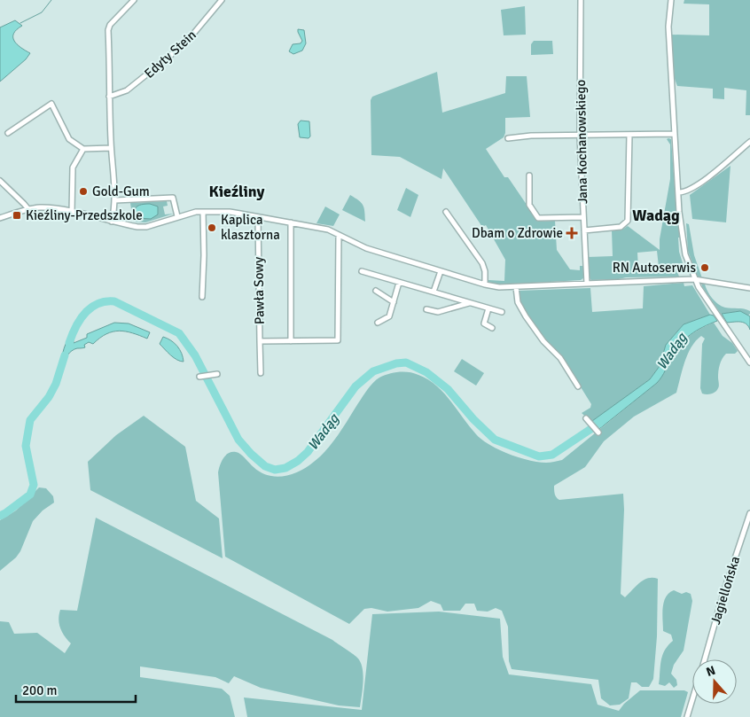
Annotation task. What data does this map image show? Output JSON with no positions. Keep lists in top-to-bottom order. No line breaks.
{"streets":{"street":["Edyty Stein","Jana Kochanowskiego","Pawła Sowy","Jagiellońska"]},"districts":["Kieźliny","Wadąg"],"water":["Wadąg"],"places":{"other":["Gold-Gum","Kaplica klasztorna","RN Autoserwis"],"transit":["Kieźliny-Przedszkole"],"health":["Dbam o Zdrowie"]},"scale_bar":"200 m","north":"top"}
